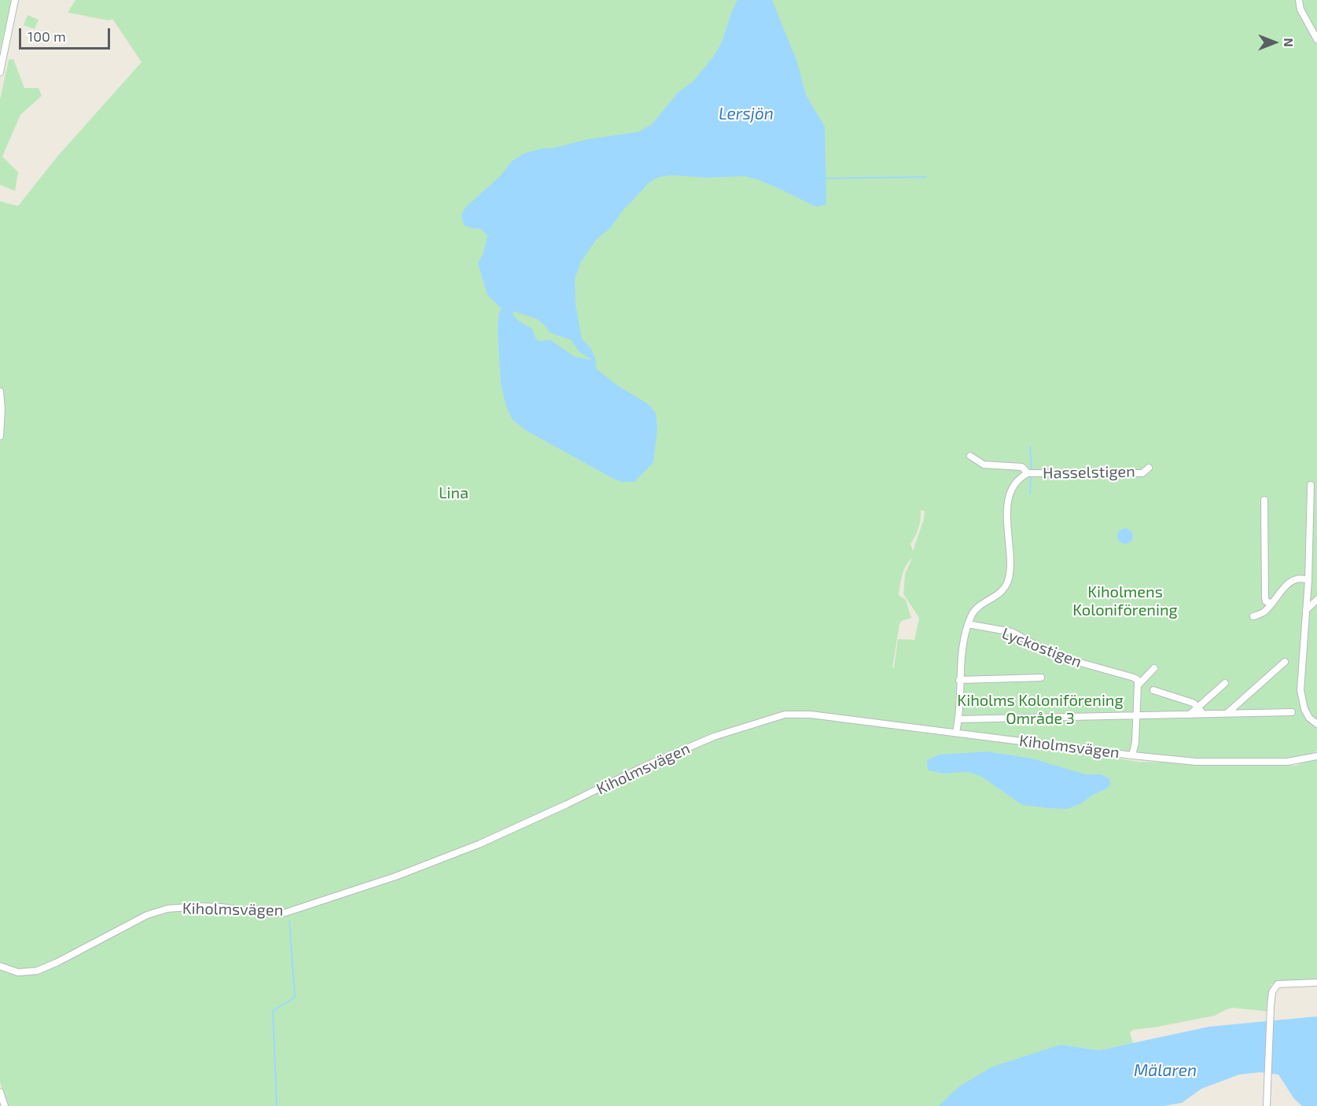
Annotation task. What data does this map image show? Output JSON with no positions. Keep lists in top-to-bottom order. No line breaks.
{"streets":{"street":["Hasselstigen","Lyckostigen","Kiholmsvägen"]},"crossings":[["Hasselstigen","Lyckostigen"],["Hasselstigen","Kiholmsvägen"]],"water":["Lersjön","Mälaren"],"parks":["Lina","Kiholmens Koloniförening","Kiholms Koloniförening Område 3"],"scale_bar":"100 m","north":"right"}
